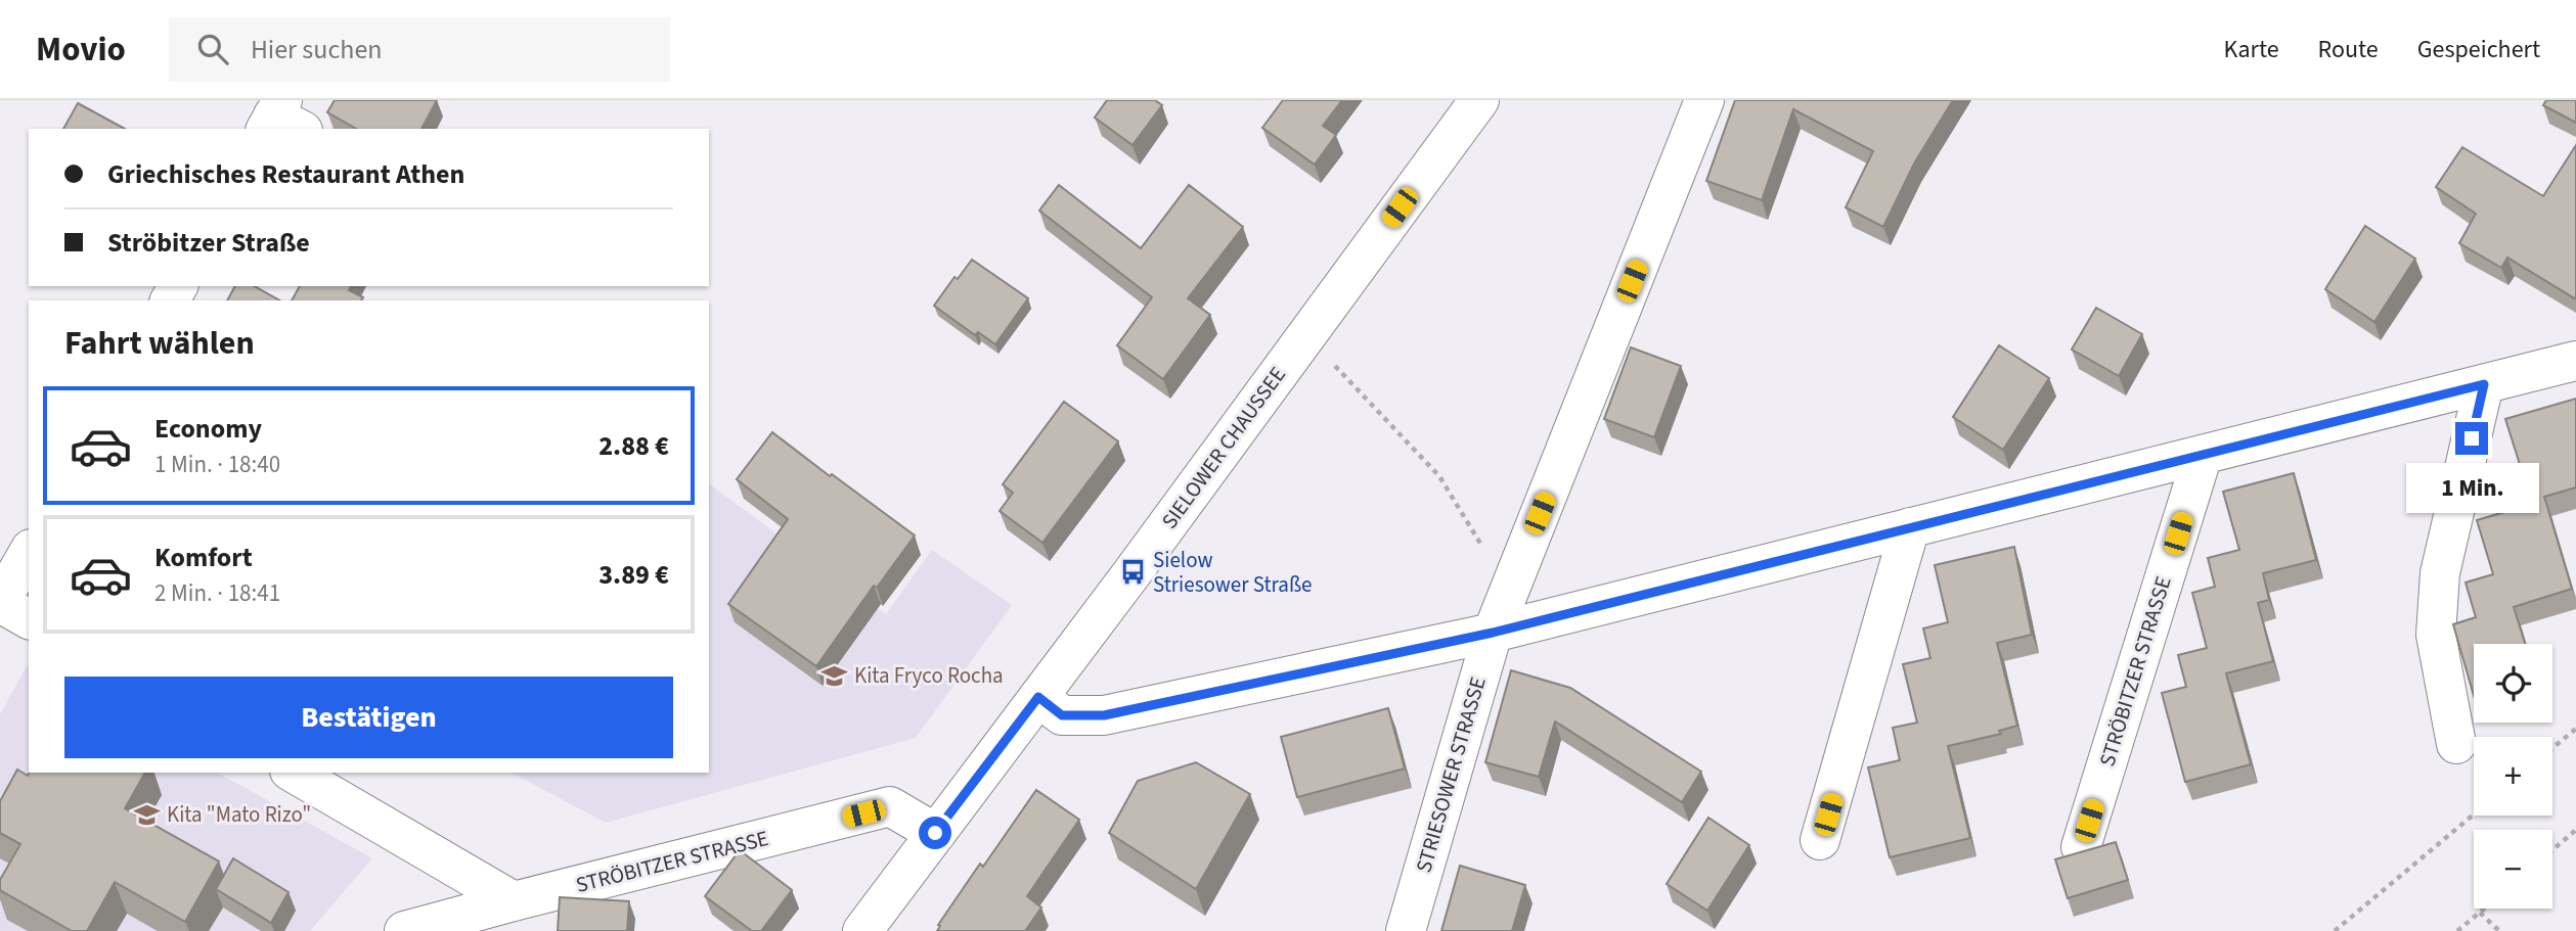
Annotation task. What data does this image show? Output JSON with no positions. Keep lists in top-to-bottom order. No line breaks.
{"streets":{"street":["SIELOWER CHAUSSEE","STRÖBITZER STRASSE","STRIESOWER STRASSE"]},"crossings":[["SIELOWER CHAUSSEE","STRÖBITZER STRASSE"]],"places":{"bus stop":["Sielow Striesower Straße"],"school or university":["Kita Fryco Rocha","Kita \"Mato Rizo\""]},"page":{"header":"Movio","search":"Hier suchen","nav":["Karte","Route","Gespeichert"],"banner":["Griechisches Restaurant Athen","Ströbitzer Straße"],"heading":"Fahrt wählen","list":[{"name":"Economy","note":"1 Min. · 18:40","value":"2.88 €"},{"name":"Komfort","note":"2 Min. · 18:41","value":"3.89 €"}],"bubble":"1 Min.","map_buttons":["+","−"],"buttons":"Bestätigen"}}
